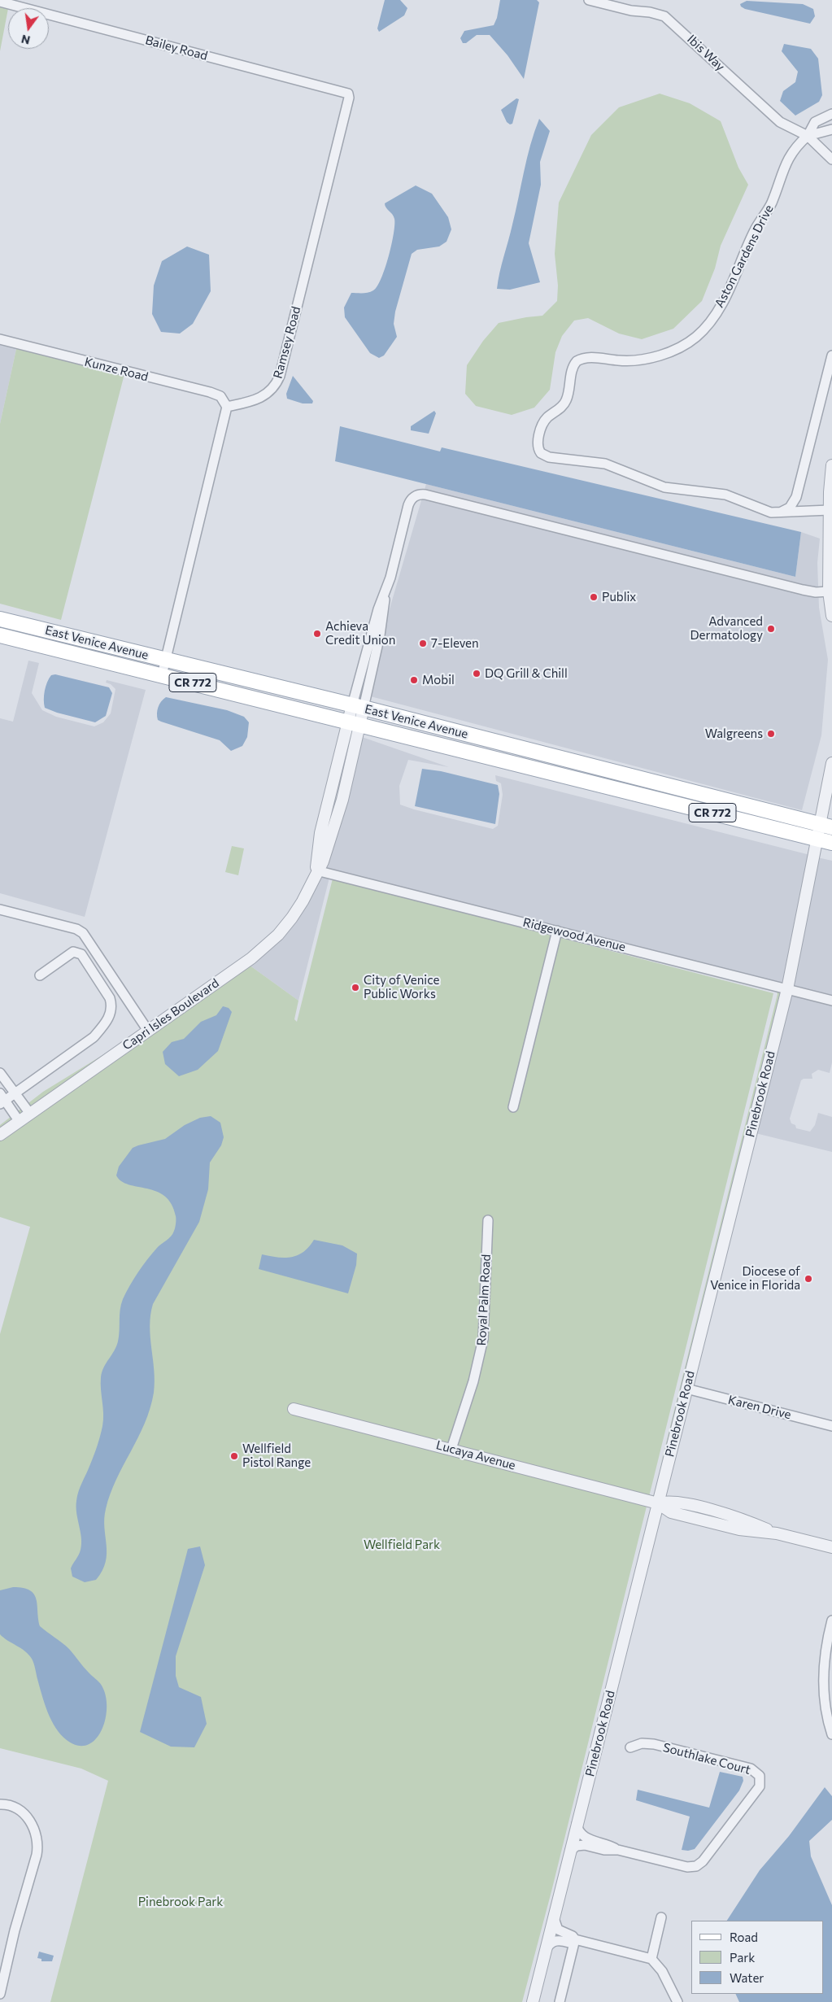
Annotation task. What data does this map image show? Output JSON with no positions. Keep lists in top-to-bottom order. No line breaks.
{"streets":{"main road":["East Venice Avenue","CR 772"],"street":["Bailey Road","Ibis Way","Aston Gardens Drive","Ramsey Road","Kunze Road","Ridgewood Avenue","Capri Isles Boulevard","Pinebrook Road","Royal Palm Road","Karen Drive","Lucaya Avenue","Southlake Court"]},"crossings":[["Bailey Road","Ramsey Road"],["Ibis Way","Aston Gardens Drive"],["Ramsey Road","Kunze Road"],["East Venice Avenue","Capri Isles Boulevard"],["East Venice Avenue","Pinebrook Road"],["Ridgewood Avenue","Capri Isles Boulevard"],["Ridgewood Avenue","Pinebrook Road"],["Pinebrook Road","Karen Drive"],["Pinebrook Road","Lucaya Avenue"],["Pinebrook Road","Southlake Court"],["Royal Palm Road","Lucaya Avenue"]],"parks":["Wellfield Park","Pinebrook Park"],"places":["Publix","Advanced Dermatology","Achieva Credit Union","7-Eleven","DQ Grill & Chill","Mobil","Walgreens","City of Venice Public Works","Diocese of Venice in Florida","Wellfield Pistol Range"],"legend":["Road","Park","Water"],"north":"bottom"}
